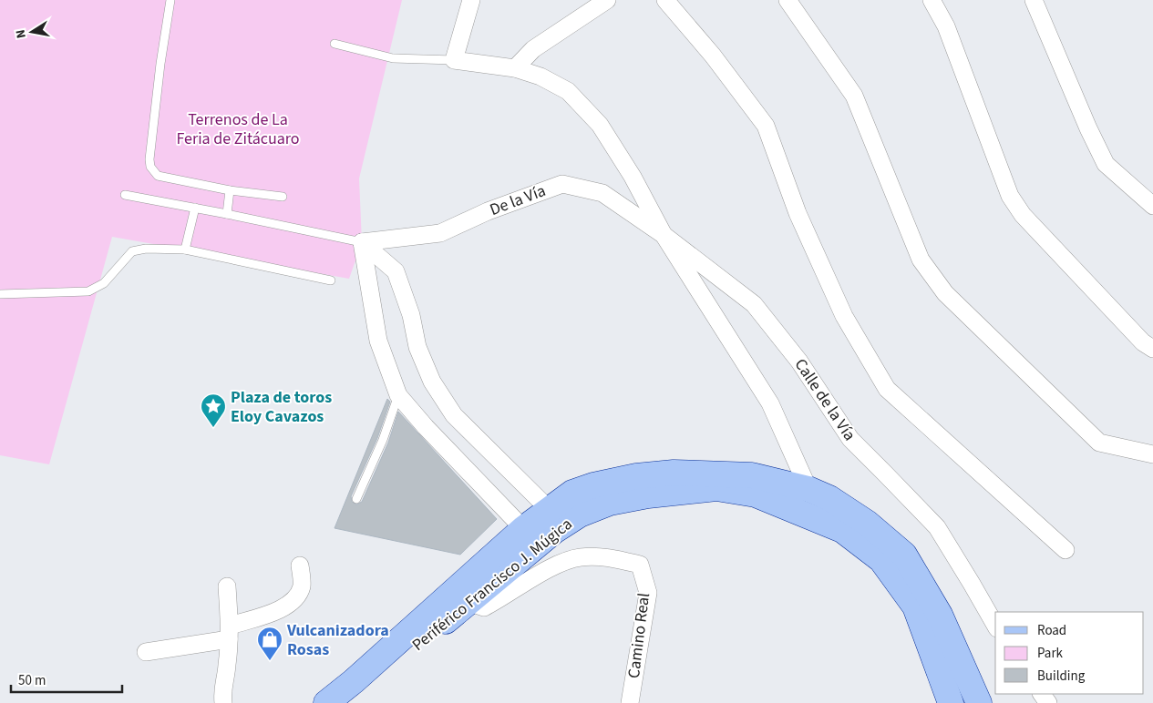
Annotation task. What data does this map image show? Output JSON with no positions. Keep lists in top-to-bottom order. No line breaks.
{"streets":{"main road":["Periférico Francisco J. Múgica"],"street":["De la Vía","Calle de la Vía","Camino Real"]},"crossings":[["De la Vía","Calle de la Vía"],["Periférico Francisco J. Múgica","Camino Real"]],"parks":["Terrenos de La Feria de Zitácuaro"],"places":{"place":["Plaza de toros Eloy Cavazos"],"shop":["Vulcanizadora Rosas"]},"legend":["Road","Park","Building"],"scale_bar":"50 m","north":"left"}
